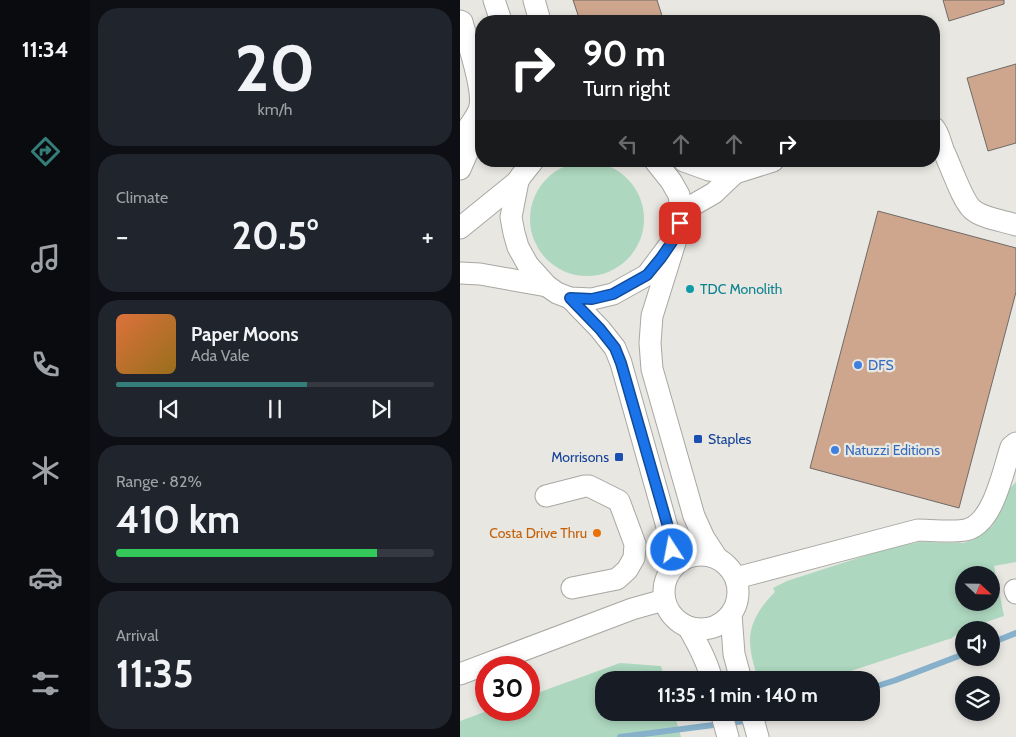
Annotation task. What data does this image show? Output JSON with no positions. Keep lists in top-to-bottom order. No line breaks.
{"places":{"other":["TDC Monolith","DFS","Natuzzi Editions","Costa Drive Thru"],"transit":["Staples","Morrisons"]},"north":"right","page":{"tabs":"11:34","tile":[["20","km/h"],"Climate",["Range · 82%","410 km"],["Arrival","11:35"]],"turn":["90 m","Turn right"],"heat":["−","20.5°","+"],"song":["Paper Moons","Ada Vale"],"limit":"30","trip":"11:35 · 1 min · 140 m"}}
